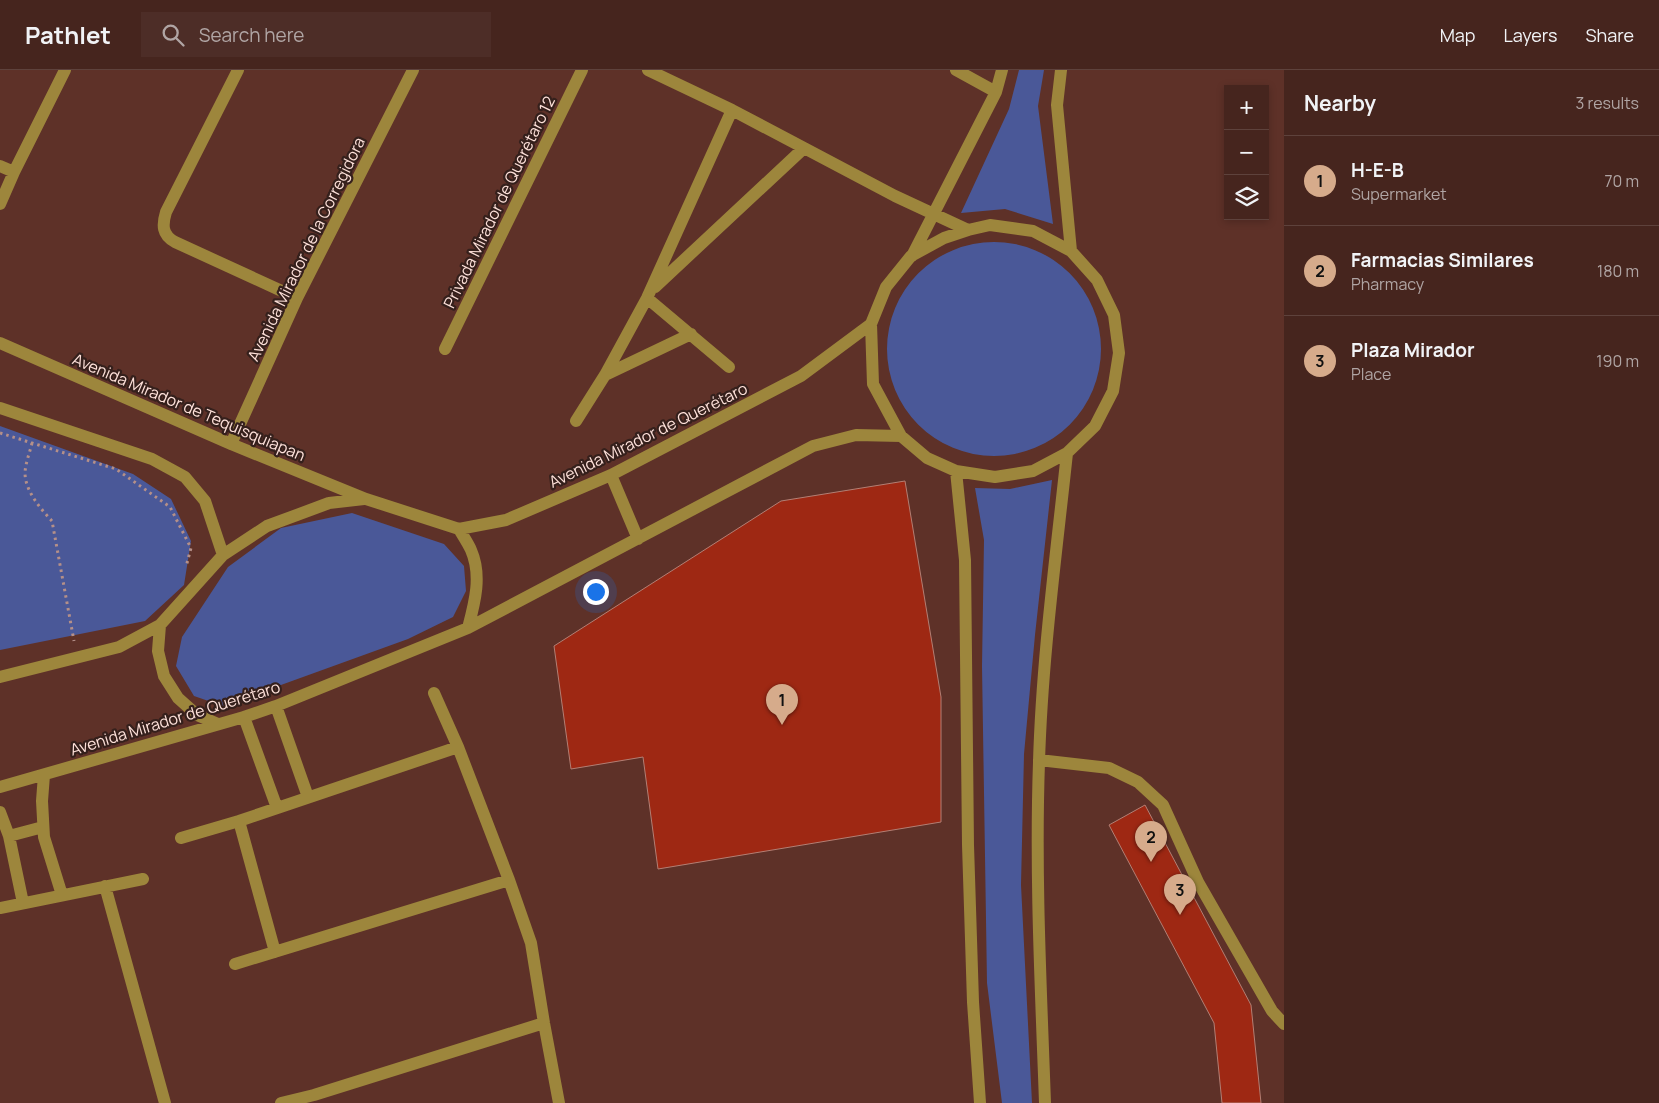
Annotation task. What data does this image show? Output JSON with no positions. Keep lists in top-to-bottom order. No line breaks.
{"streets":{"street":["Privada Mirador de Querétaro 12","Avenida Mirador de la Corregidora","Avenida Mirador de Tequisquiapan","Avenida Mirador de Querétaro"]},"crossings":[["Avenida Mirador de la Corregidora","Avenida Mirador de Tequisquiapan"],["Avenida Mirador de Tequisquiapan","Avenida Mirador de Querétaro"]],"page":{"header":"Pathlet","search":"Search here","nav":["Map","Layers","Share"],"heading":["Nearby","3 results"],"map_buttons":["+","−"],"list":[{"mark":"1","name":"H-E-B","note":"Supermarket","value":"70 m"},{"mark":"2","name":"Farmacias Similares","note":"Pharmacy","value":"180 m"},{"mark":"3","name":"Plaza Mirador","note":"Place","value":"190 m"}],"pins":["1","2","3"]}}
